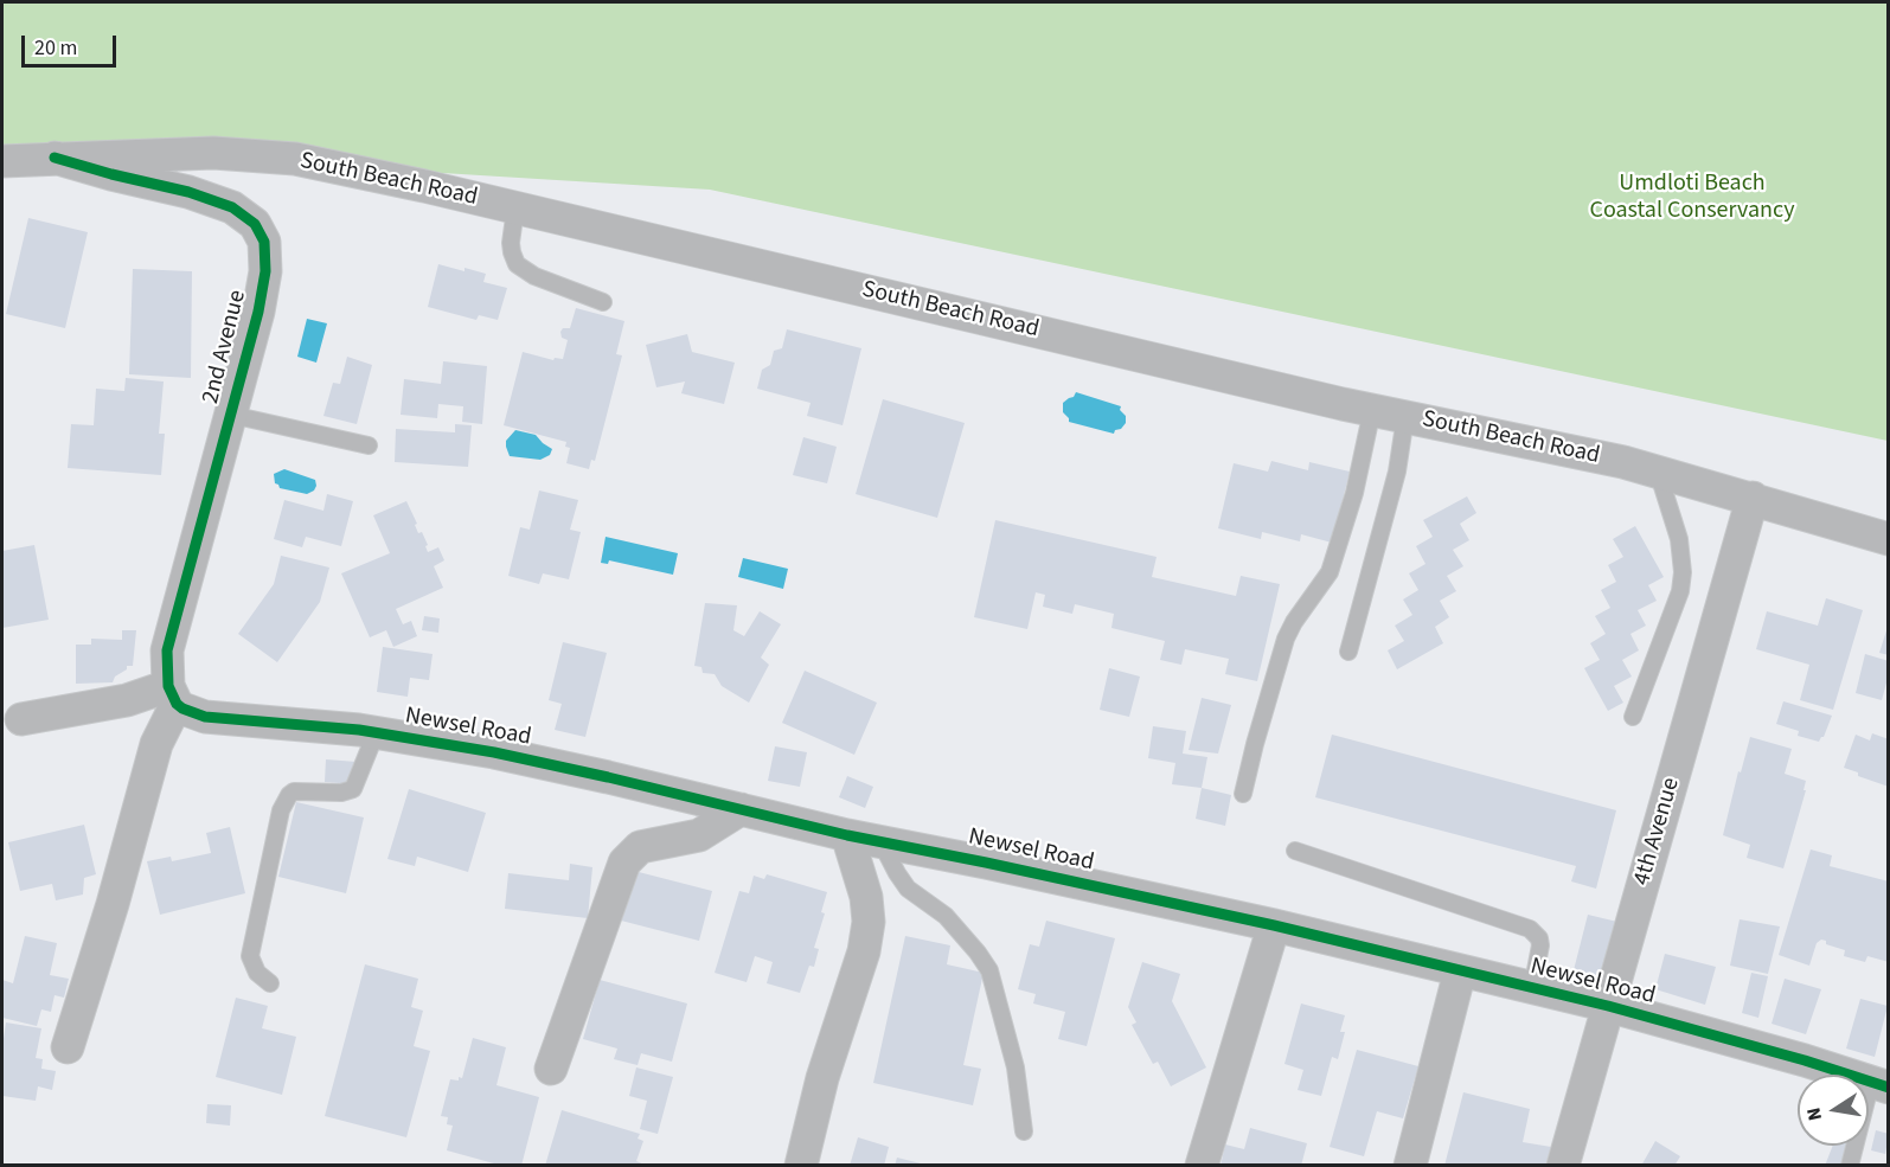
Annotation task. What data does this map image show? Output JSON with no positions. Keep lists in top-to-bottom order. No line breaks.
{"streets":{"street":["South Beach Road","2nd Avenue","Newsel Road","4th Avenue"]},"crossings":[["South Beach Road","2nd Avenue"],["South Beach Road","4th Avenue"],["2nd Avenue","Newsel Road"],["Newsel Road","4th Avenue"]],"parks":["Umdloti Beach Coastal Conservancy"],"scale_bar":"20 m","north":"left"}
